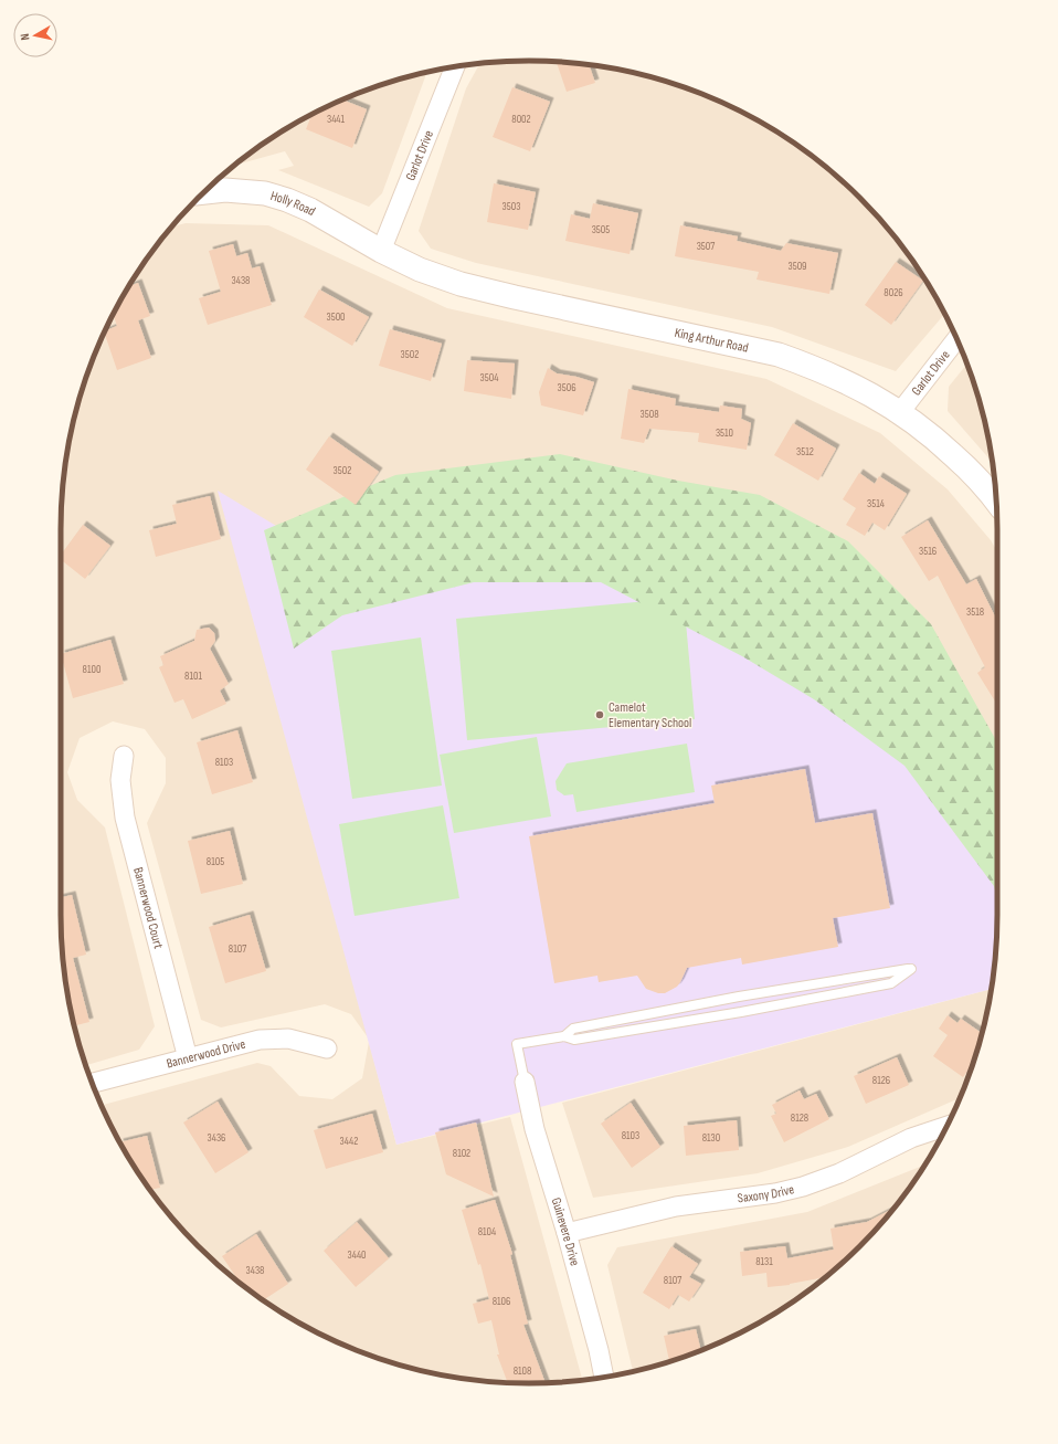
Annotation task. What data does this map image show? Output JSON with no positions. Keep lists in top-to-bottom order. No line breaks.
{"streets":{"street":["Garlot Drive","Holly Road","King Arthur Road","Bannerwood Court","Bannerwood Drive","Saxony Drive","Guinevere Drive"]},"crossings":[["Garlot Drive","Holly Road"],["Garlot Drive","King Arthur Road"],["Holly Road","King Arthur Road"],["Bannerwood Court","Bannerwood Drive"],["Saxony Drive","Guinevere Drive"]],"places":["Camelot Elementary School"],"house_numbers":["3441","8002","3503","3505","3507","3509","3438","8026","3500","3502","3504","3506","3508","3510","3512","3502","3514","3516","3518","8100","8101","8103","8105","8107","8126","8128","8103","3436","8130","3442","8102","8104","3440","8131","3438","8107","8106","8108"],"north":"left"}
